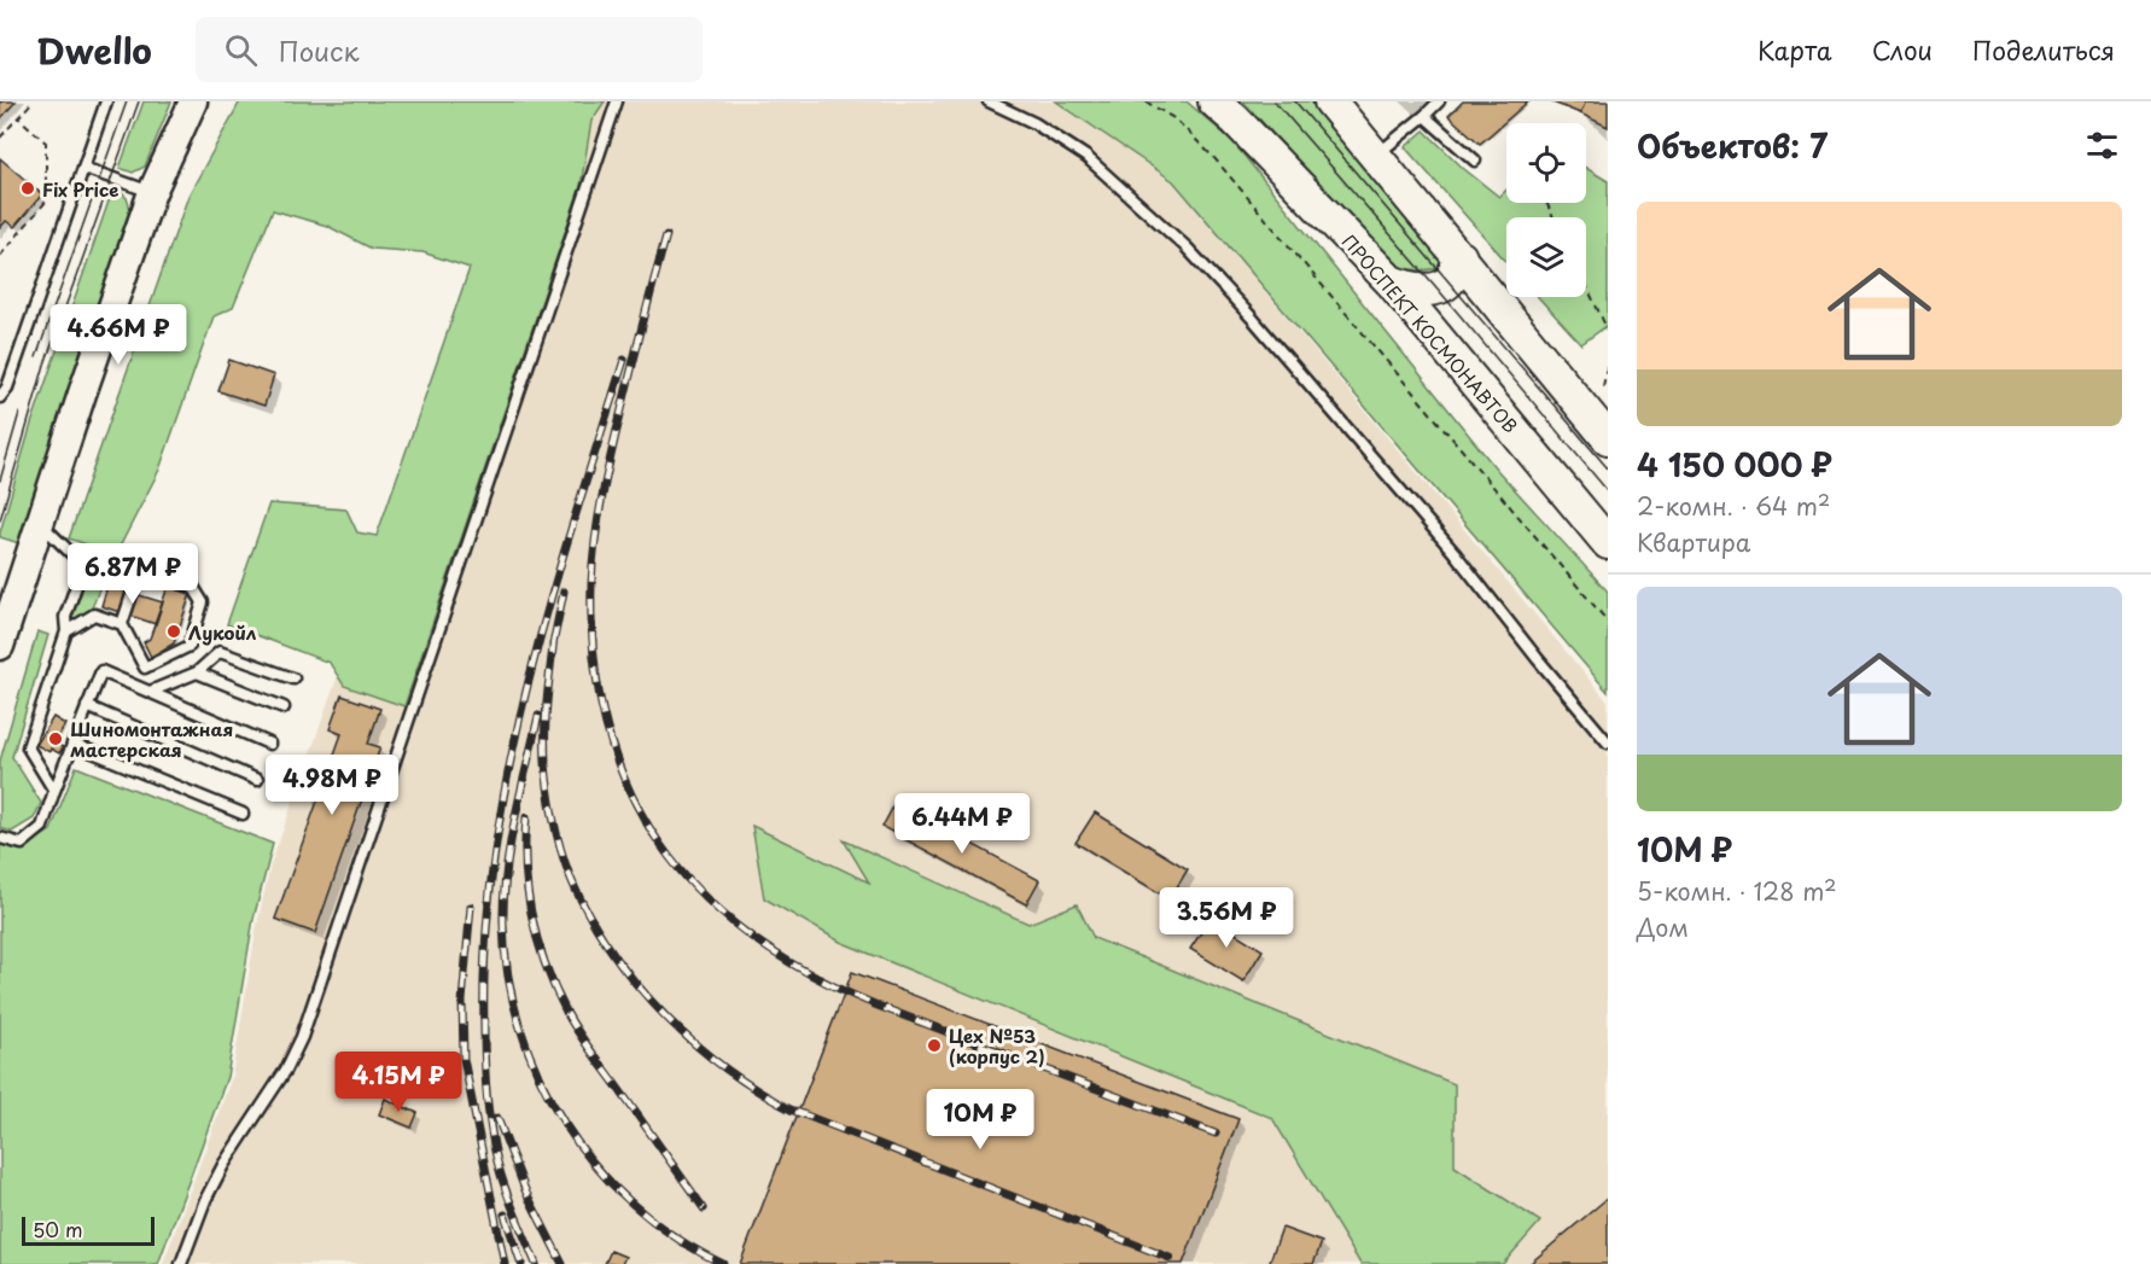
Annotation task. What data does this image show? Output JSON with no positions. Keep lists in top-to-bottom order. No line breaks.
{"streets":{"main road":["ПРОСПЕКТ КОСМОНАВТОВ"]},"places":["Fix Price","Лукойл","Шиномонтажная мастерская","Цех №53 (корпус 2)"],"scale_bar":"50 m","page":{"header":"Dwello","search":"Поиск","nav":["Карта","Слои","Поделиться"],"heading":"Объектов: 7","list":[{"name":"4 150 000 ₽","note":"2-комн. · 64 m² · Квартира"},{"name":"10M ₽","note":"5-комн. · 128 m² · Дом"}],"price":["4.66M ₽","6.87M ₽","4.98M ₽","6.44M ₽","3.56M ₽","4.15M ₽","10M ₽"],"scale":"50 m"}}
